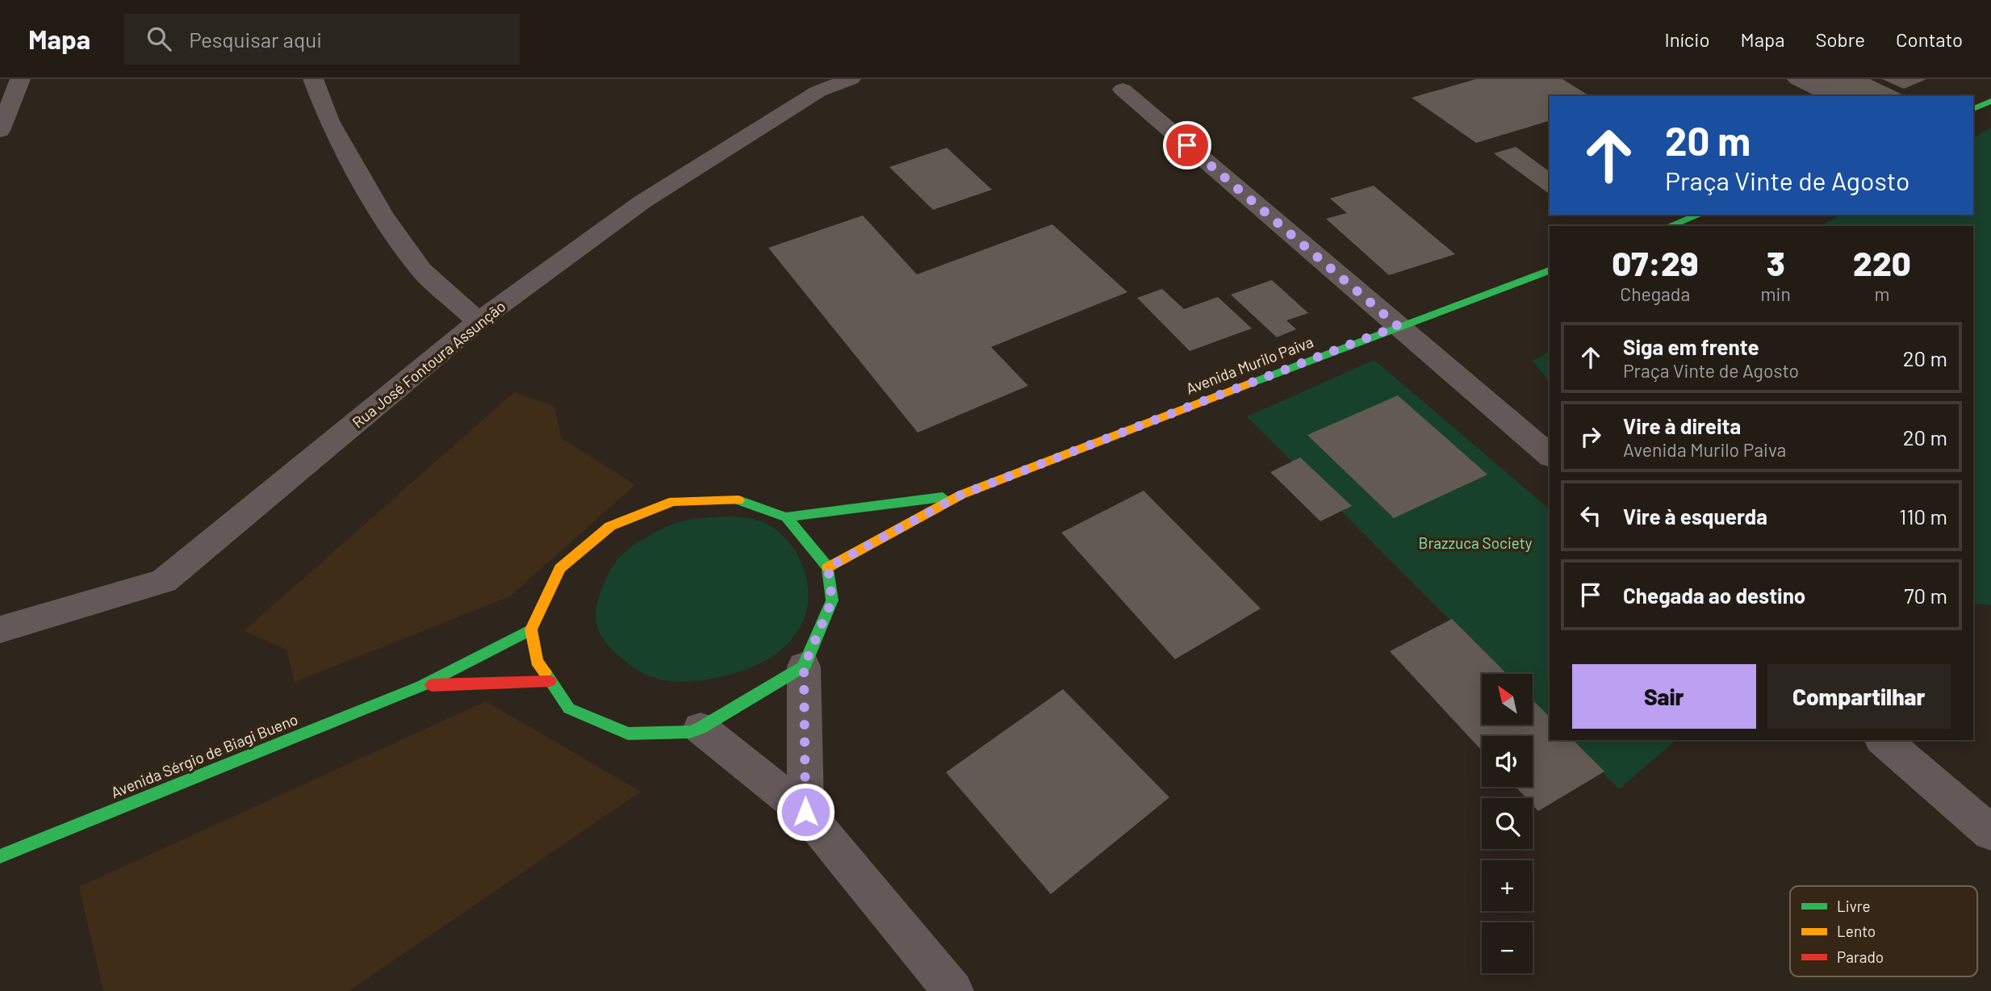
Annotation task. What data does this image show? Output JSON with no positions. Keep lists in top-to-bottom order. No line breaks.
{"streets":{"street":["Rua José Fontoura Assunção","Avenida Murilo Paiva","Avenida Sérgio de Biagi Bueno"]},"parks":["Brazzuca Society"],"legend":["Livre","Lento","Parado"],"north":"top left","page":{"header":"Mapa","search":"Pesquisar aqui","nav":["Início","Mapa","Sobre","Contato"],"turn":["20 m","Praça Vinte de Agosto"],"eta":["07:29","Chegada","3","min","220","m"],"list":[{"name":"Siga em frente","note":"Praça Vinte de Agosto","value":"20 m"},{"name":"Vire à direita","note":"Avenida Murilo Paiva","value":"20 m"},{"name":"Vire à esquerda","value":"110 m"},{"name":"Chegada ao destino","value":"70 m"}],"buttons":["Sair","Compartilhar"],"map_buttons":["+","−"]}}
